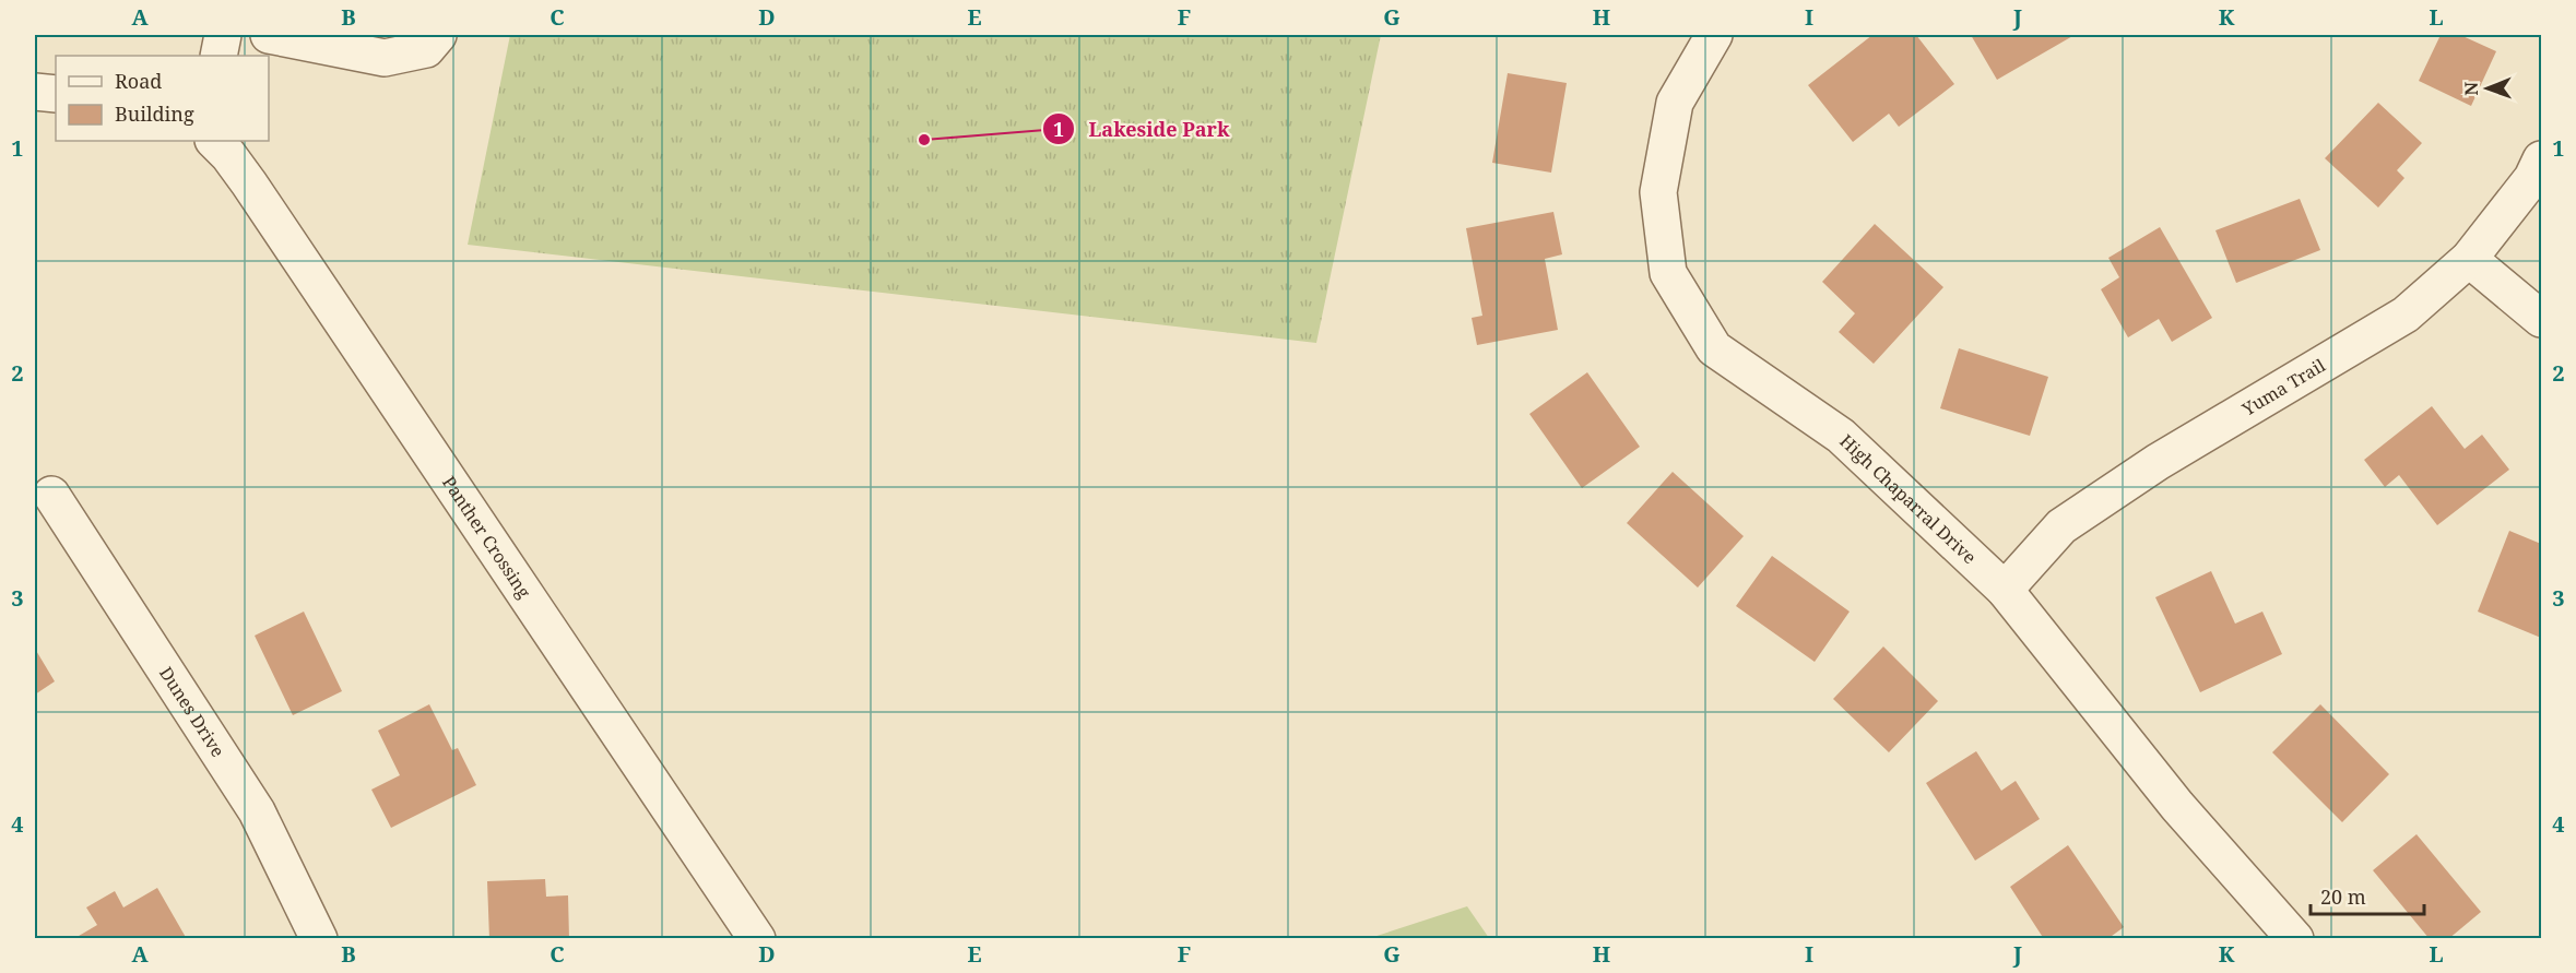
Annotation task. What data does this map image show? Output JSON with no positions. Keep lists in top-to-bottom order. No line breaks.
{"streets":{"street":["Yuma Trail","High Chaparral Drive","Panther Crossing","Dunes Drive"]},"crossings":[["Yuma Trail","High Chaparral Drive"]],"places":["Lakeside Park"],"legend":["Road","Building"],"scale_bar":"20 m","north":"left","grid":{"columns":["A","B","C","D","E","F","G","H","I","J","K","L"],"rows":["1","2","3","4"]}}
